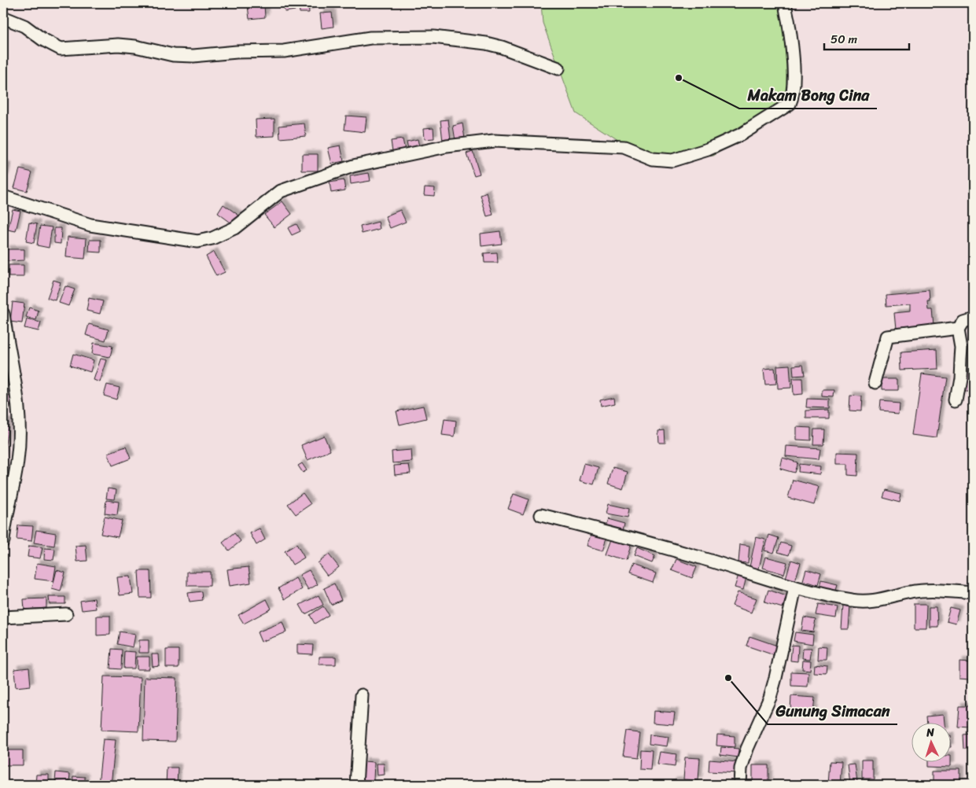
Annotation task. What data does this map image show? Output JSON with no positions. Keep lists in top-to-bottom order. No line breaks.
{"places":["Makam Bong Cina","Gunung Simacan"],"scale_bar":"50 m","north":"top"}
